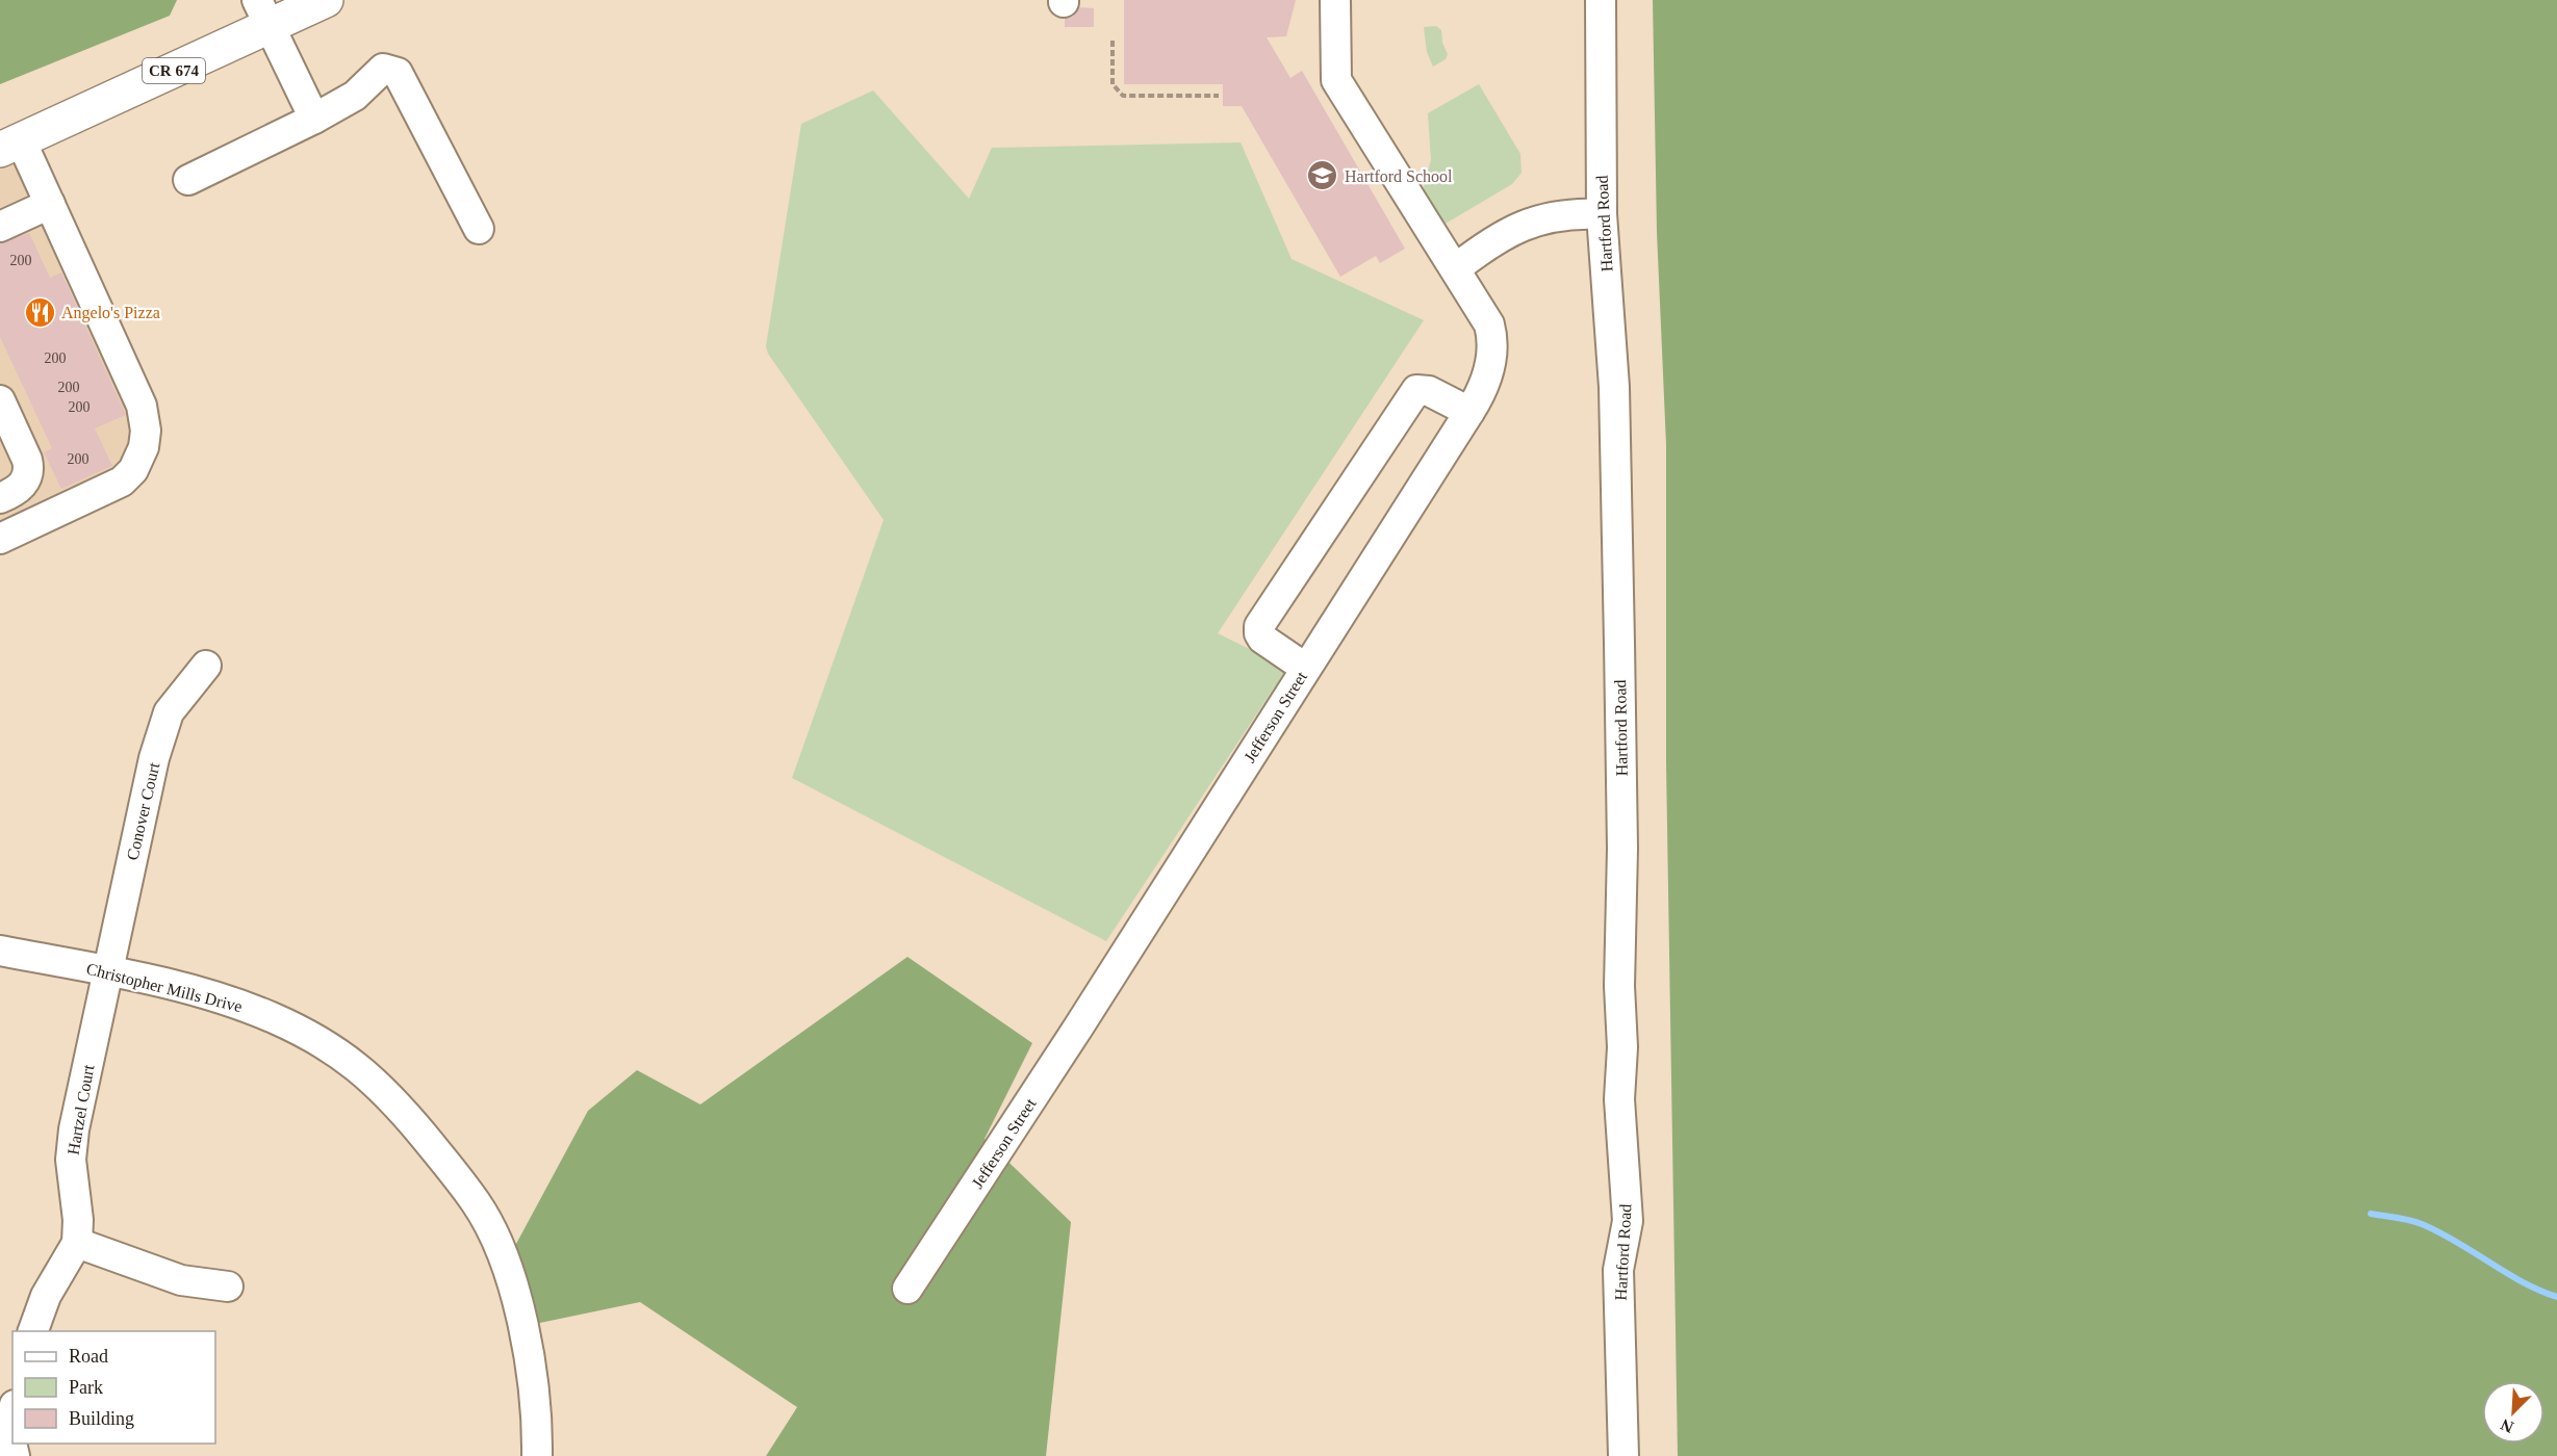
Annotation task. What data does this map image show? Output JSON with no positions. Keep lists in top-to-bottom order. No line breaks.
{"streets":{"main road":["CR 674"],"street":["Hartford Road","Jefferson Street","Conover Court","Christopher Mills Drive","Hartzel Court"]},"crossings":[["Conover Court","Christopher Mills Drive"],["Conover Court","Hartzel Court"],["Christopher Mills Drive","Hartzel Court"]],"places":{"school or university":["Hartford School"],"restaurant":["Angelo's Pizza"]},"house_numbers":["200","200","200","200","200"],"legend":["Road","Park","Building"],"north":"bottom left"}
